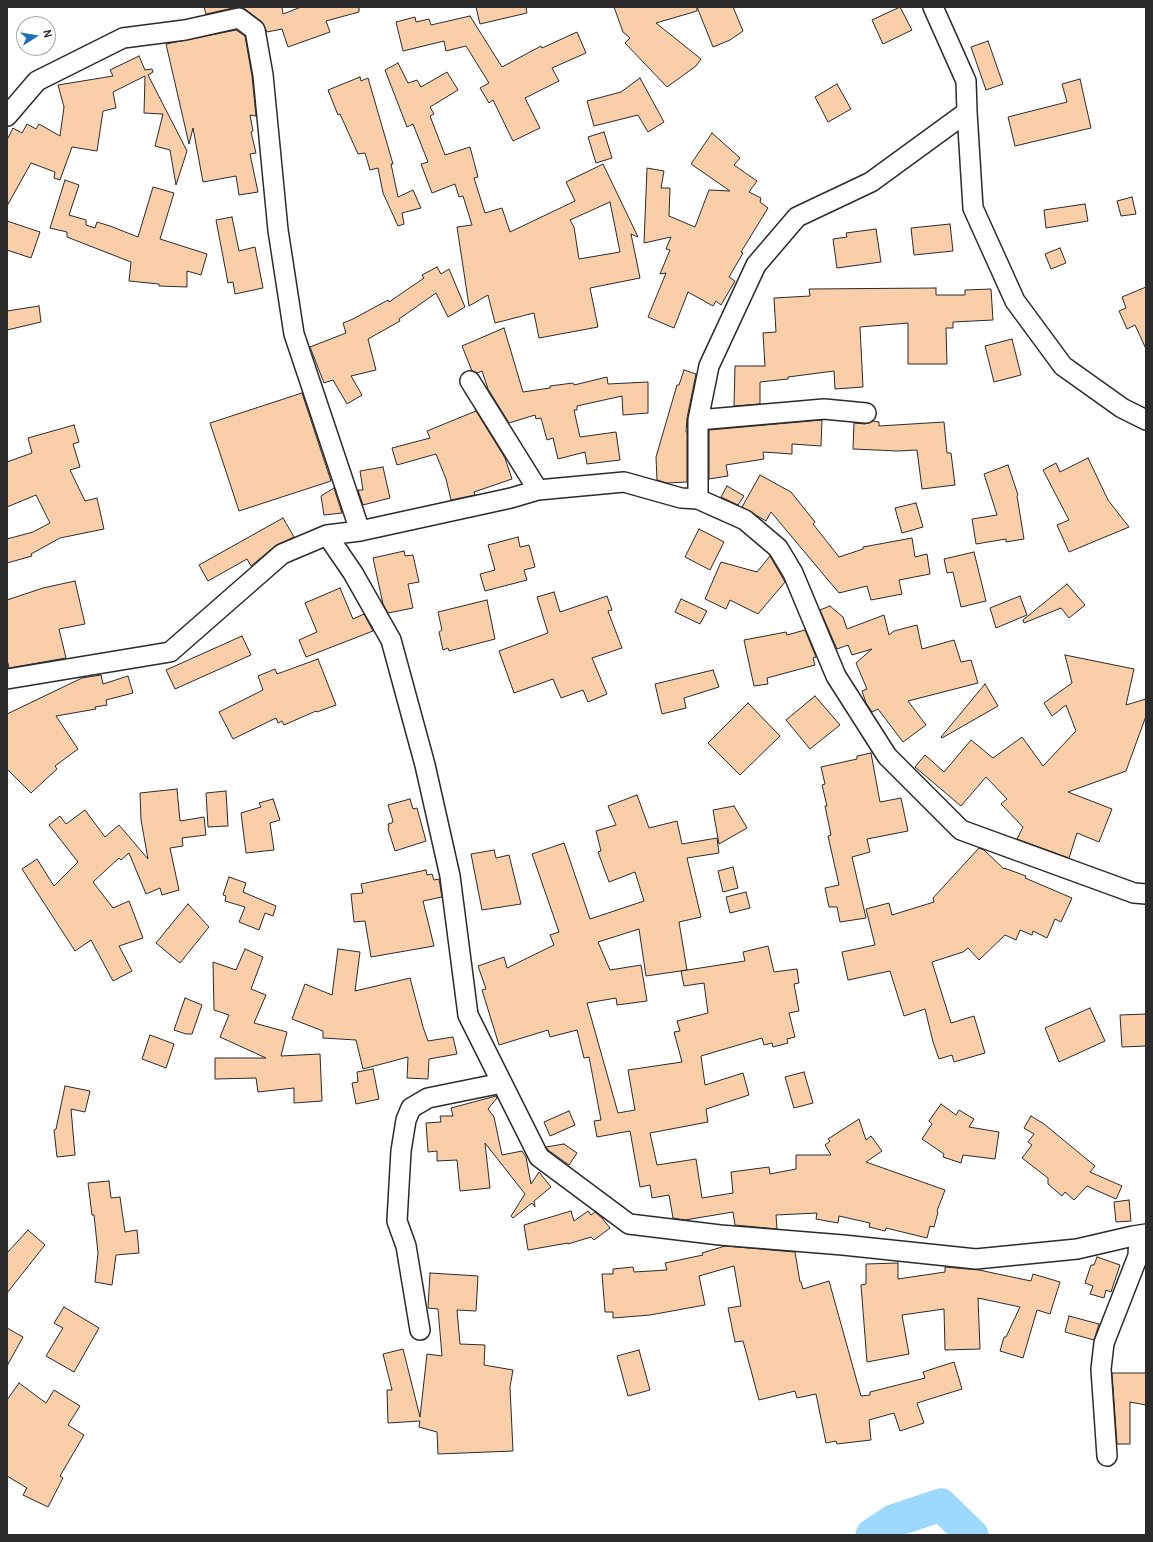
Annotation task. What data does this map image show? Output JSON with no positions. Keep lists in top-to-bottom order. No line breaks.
{"north":"right"}
